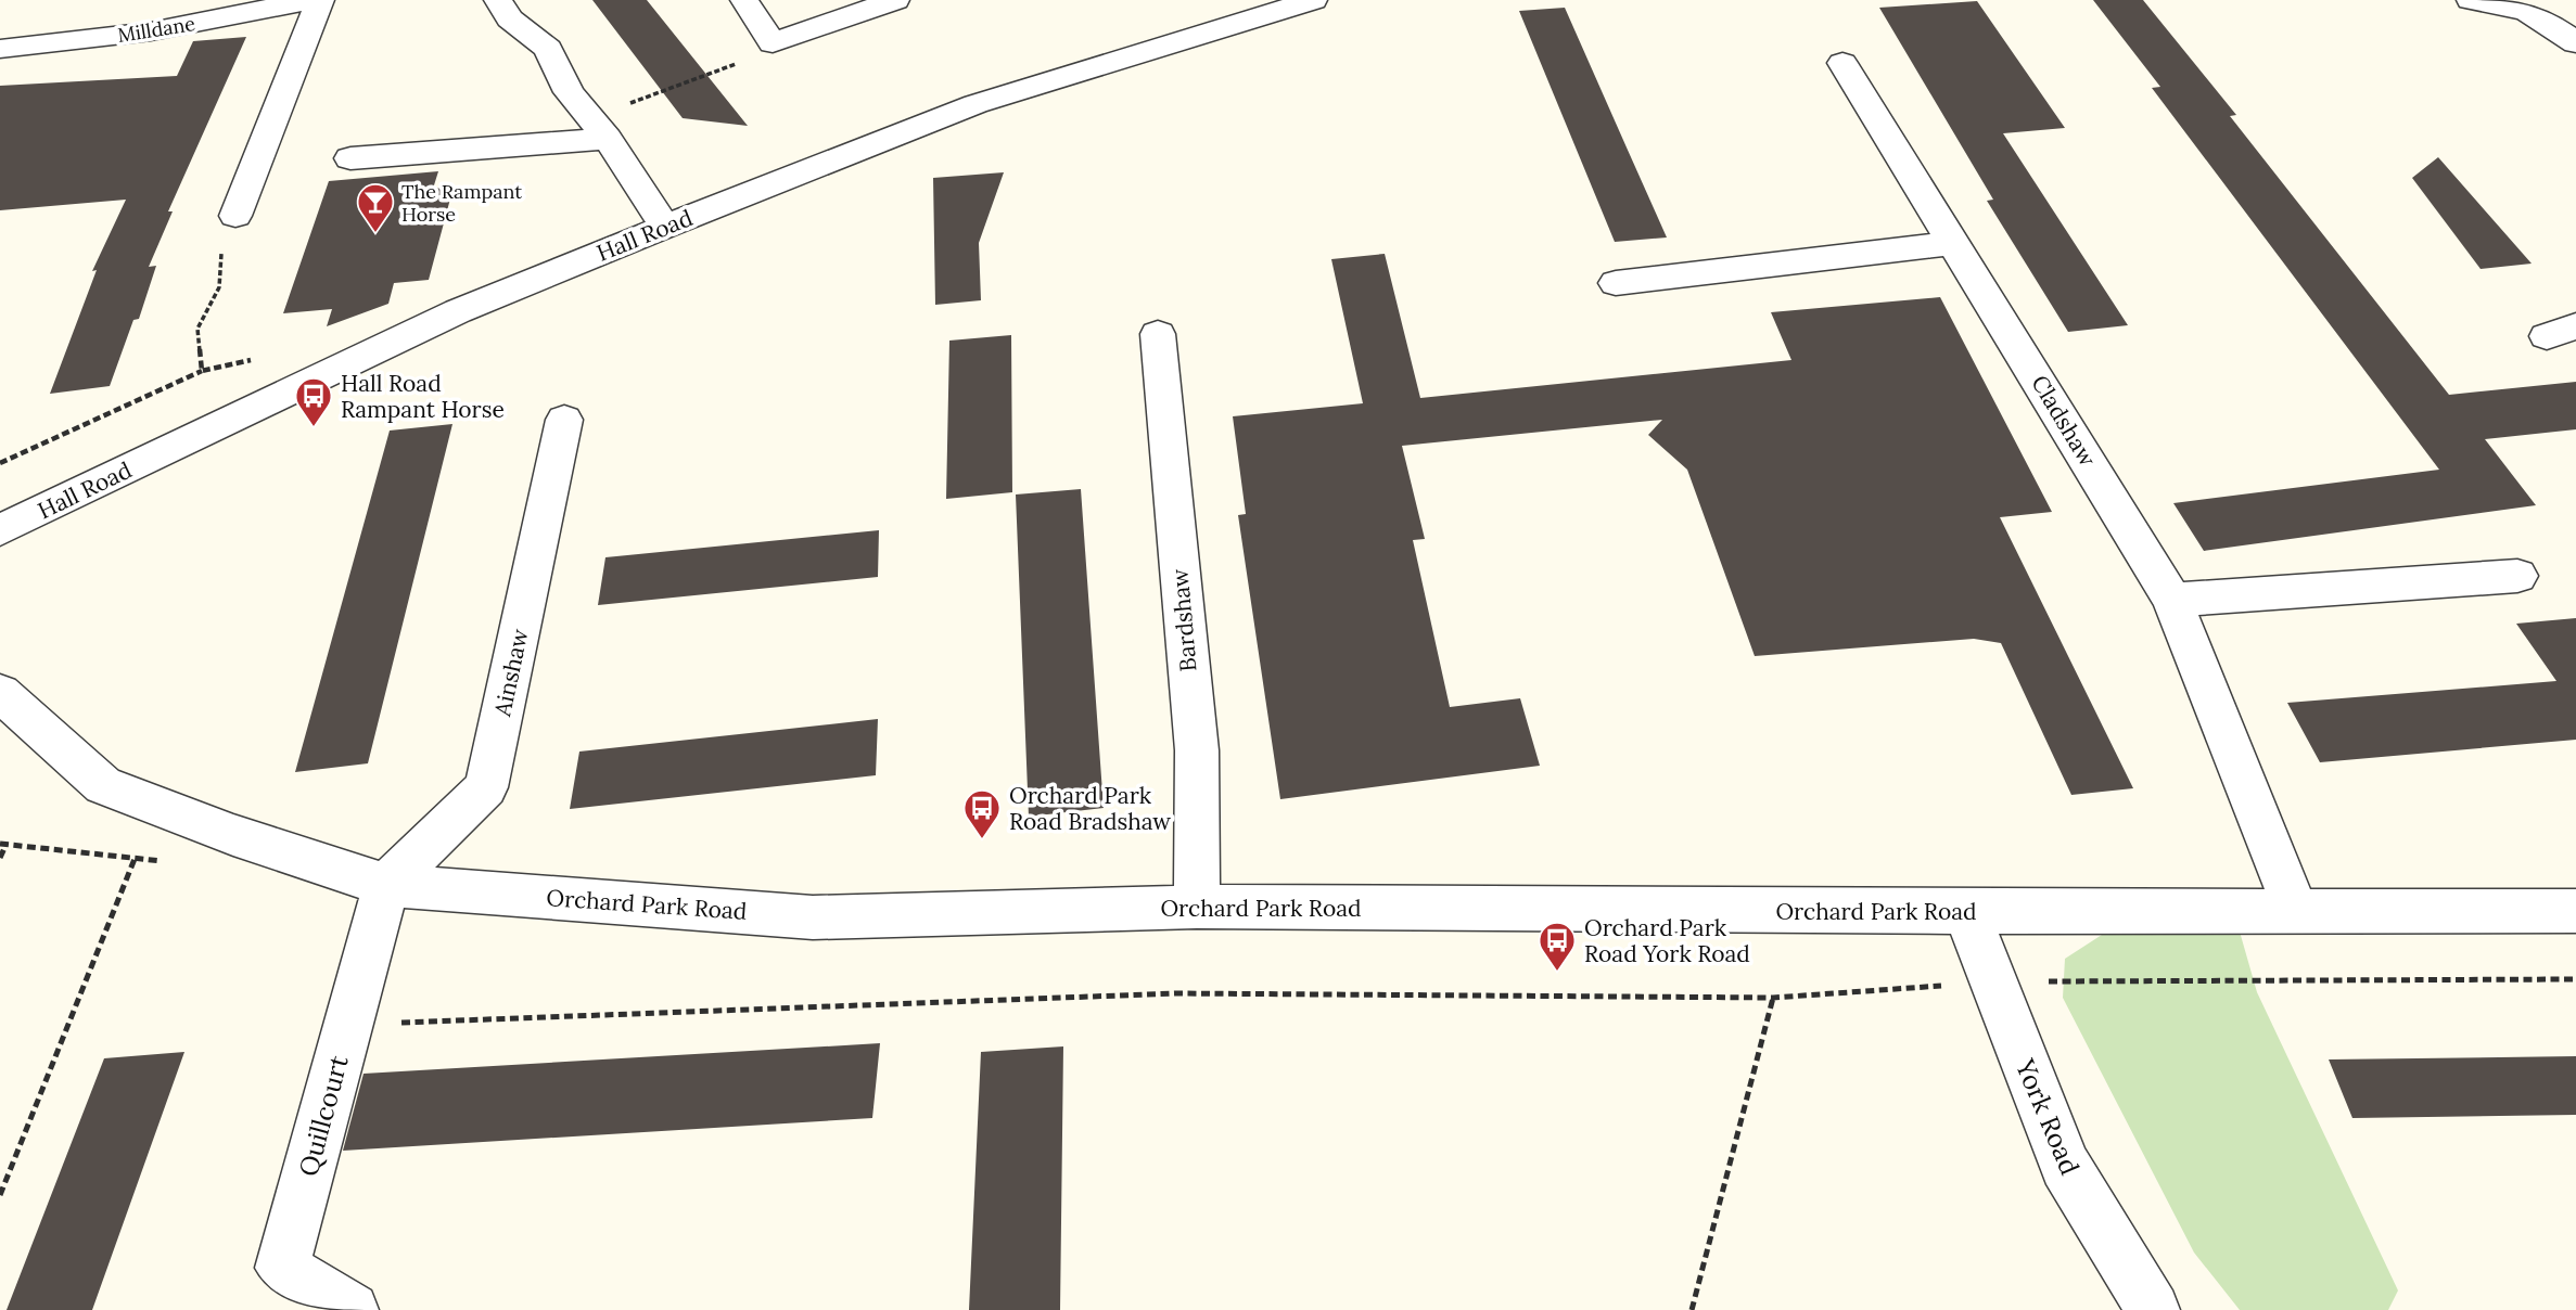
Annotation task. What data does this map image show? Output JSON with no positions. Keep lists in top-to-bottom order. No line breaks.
{"streets":{"street":["Milldane","Hall Road","Cladshaw","Bardshaw","Ainshaw","Orchard Park Road","Quillcourt","York Road"]},"crossings":[["Cladshaw","Orchard Park Road"],["Bardshaw","Orchard Park Road"],["Ainshaw","Orchard Park Road"],["Ainshaw","Quillcourt"],["Orchard Park Road","Quillcourt"],["Orchard Park Road","York Road"]],"places":{"bar":["The Rampant Horse"],"bus stop":["Hall Road Rampant Horse","Orchard Park Road Bradshaw","Orchard Park Road York Road"]}}
